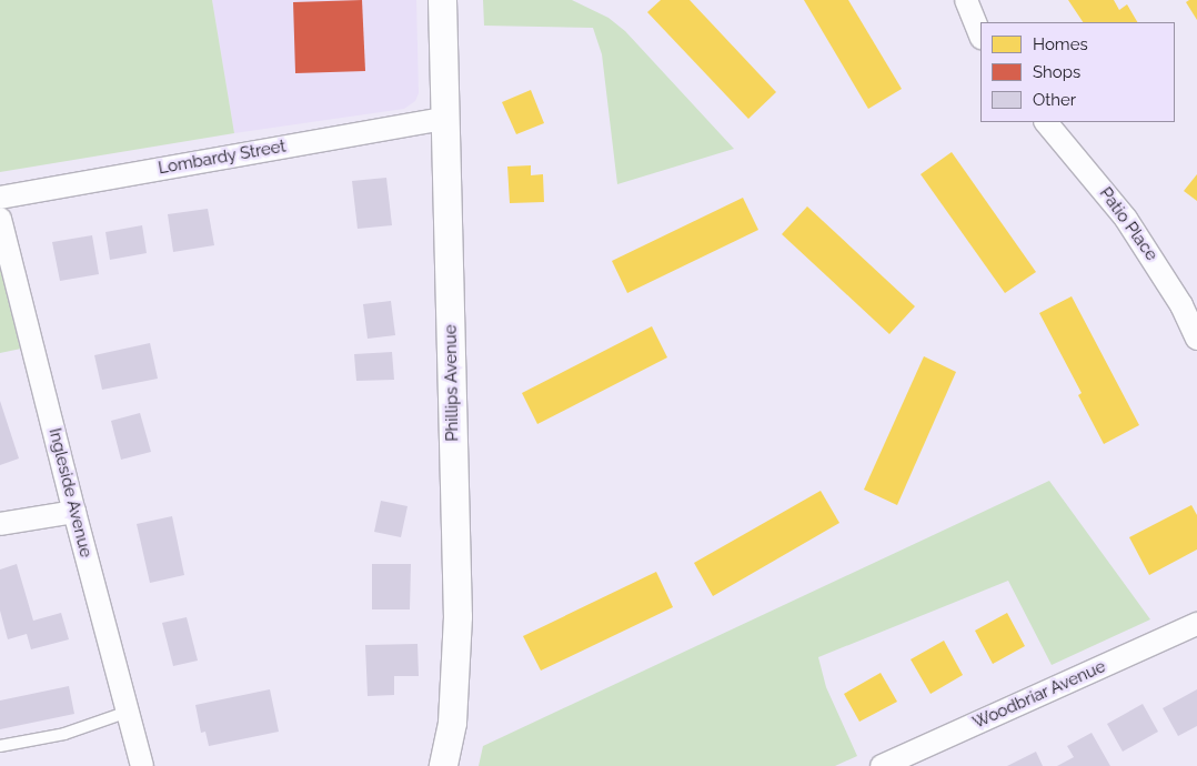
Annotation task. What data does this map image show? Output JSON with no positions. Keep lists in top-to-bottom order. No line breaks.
{"streets":{"street":["Lombardy Street","Patio Place","Phillips Avenue","Ingleside Avenue","Woodbriar Avenue"]},"crossings":[["Lombardy Street","Phillips Avenue"]],"legend":["Homes","Shops","Other"]}
